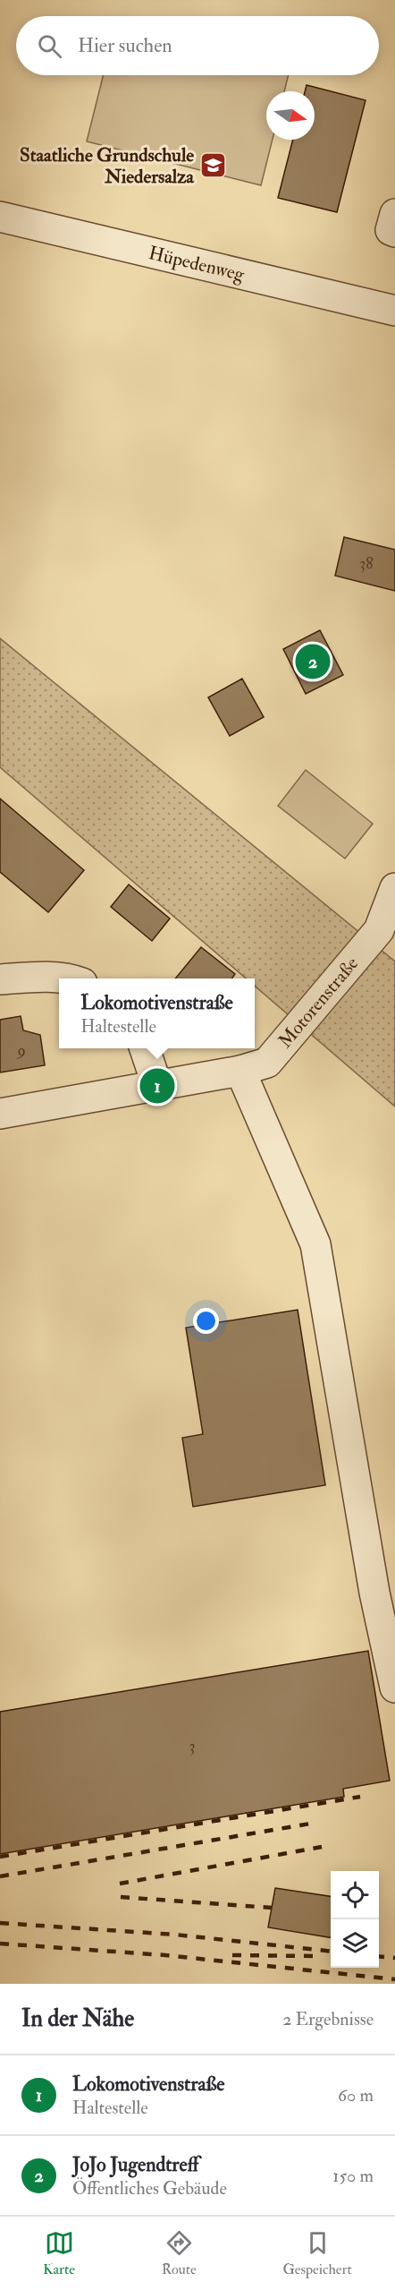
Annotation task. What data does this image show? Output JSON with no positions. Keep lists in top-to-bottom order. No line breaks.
{"streets":{"street":["Hüpedenweg","Motorenstraße"]},"places":{"school or university":["Staatliche Grundschule Niedersalza"]},"house_numbers":["38","9","3"],"north":"right","page":{"search":"Hier suchen","pins":["2","1"],"popup":["Lokomotivenstraße","Haltestelle"],"heading":["In der Nähe","2 Ergebnisse"],"list":[{"mark":"1","name":"Lokomotivenstraße","note":"Haltestelle","value":"60 m"},{"mark":"2","name":"JoJo Jugendtreff","note":"Öffentliches Gebäude","value":"150 m"}],"nav":["Karte","Route","Gespeichert"]}}
